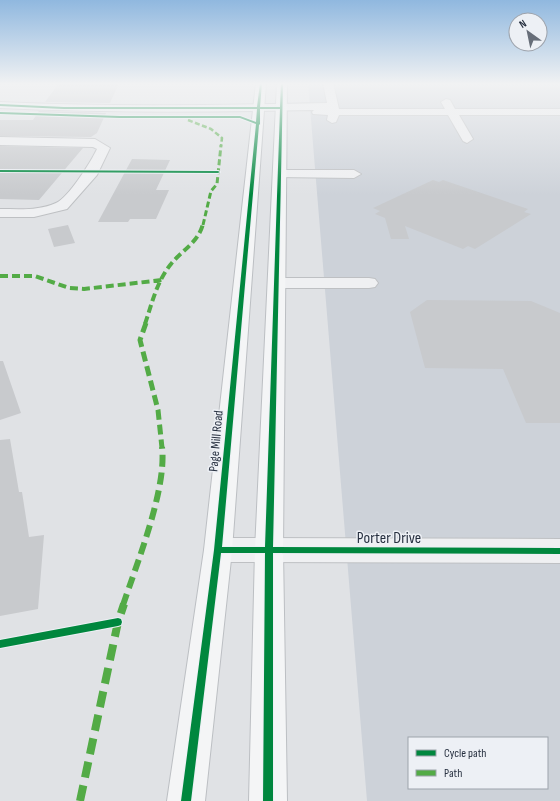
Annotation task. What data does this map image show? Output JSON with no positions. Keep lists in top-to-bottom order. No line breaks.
{"streets":{"main road":["Page Mill Road"],"street":["Porter Drive"]},"crossings":[["Page Mill Road","Porter Drive"]],"legend":["Cycle path","Path"],"north":"top left"}
